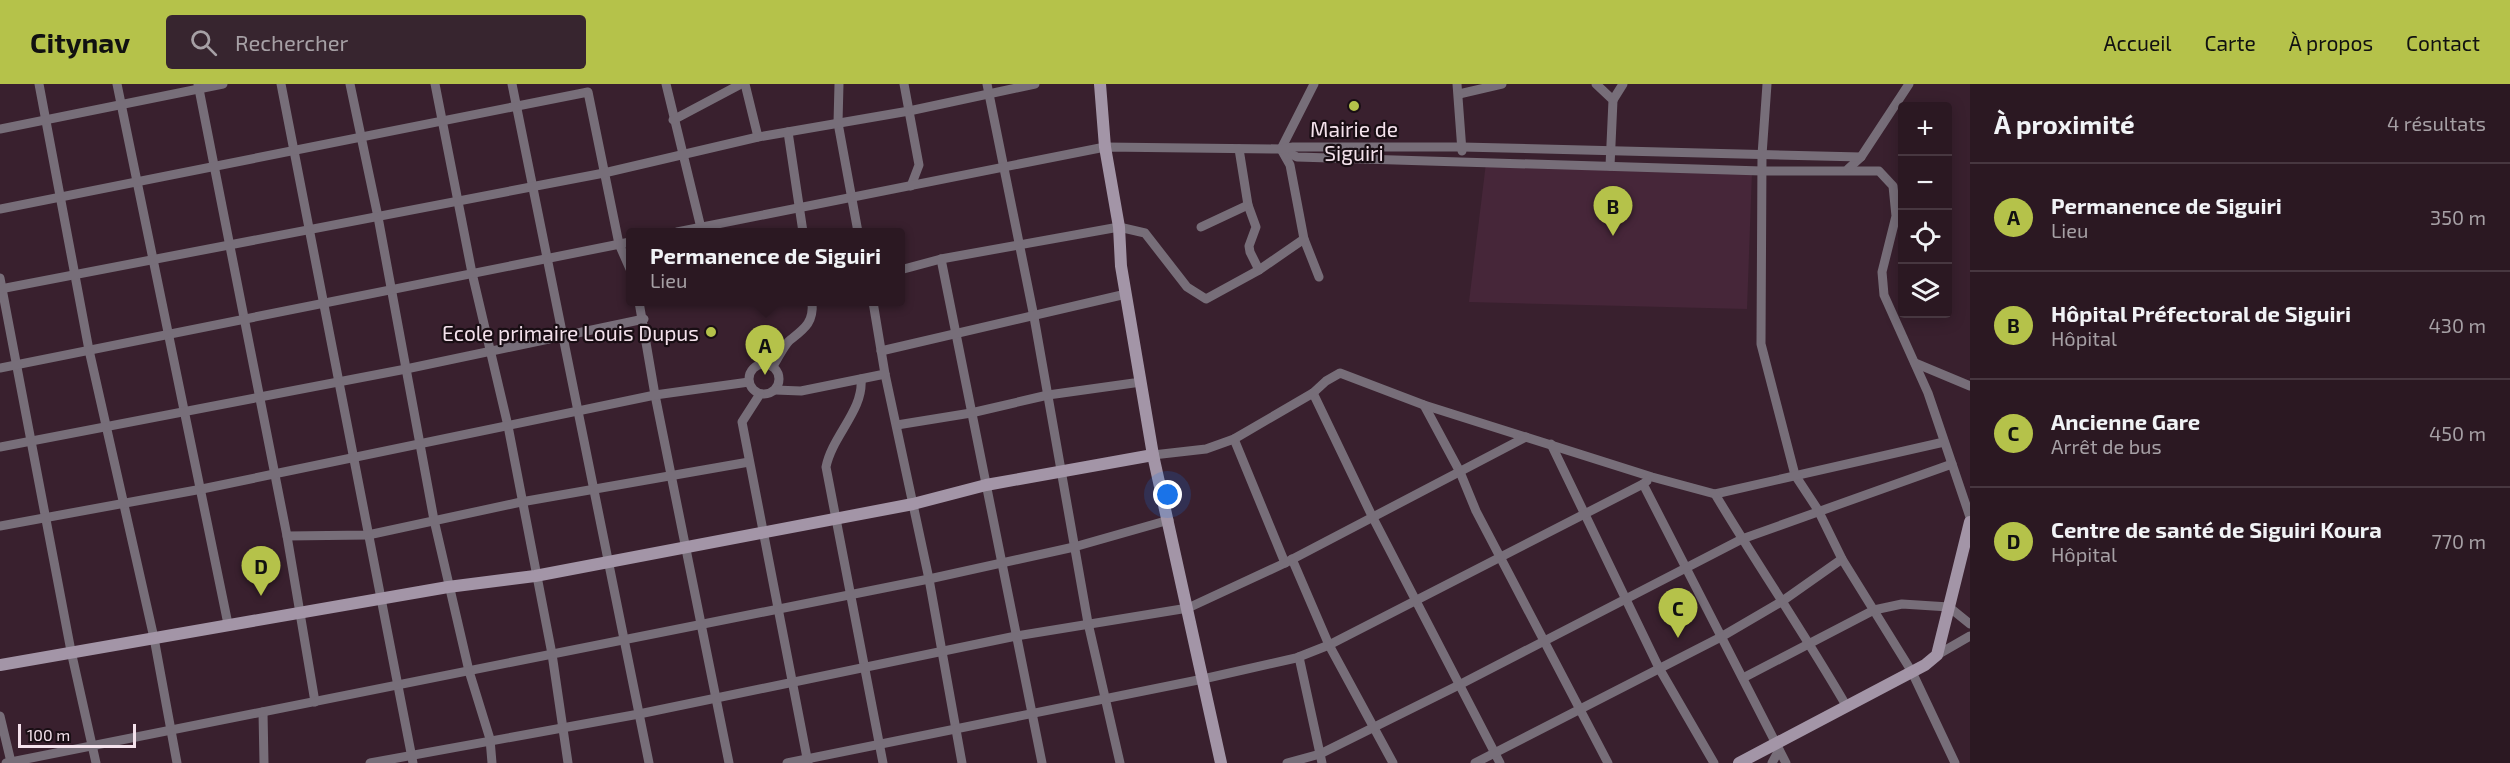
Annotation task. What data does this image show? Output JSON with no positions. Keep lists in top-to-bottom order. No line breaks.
{"places":["Mairie de Siguiri","Ecole primaire Louis Dupus"],"scale_bar":"100 m","page":{"header":"Citynav","search":"Rechercher","nav":["Accueil","Carte","À propos","Contact"],"heading":["À proximité","4 résultats"],"map_buttons":["+","−"],"list":[{"mark":"A","name":"Permanence de Siguiri","note":"Lieu","value":"350 m"},{"mark":"B","name":"Hôpital Préfectoral de Siguiri","note":"Hôpital","value":"430 m"},{"mark":"C","name":"Ancienne Gare","note":"Arrêt de bus","value":"450 m"},{"mark":"D","name":"Centre de santé de Siguiri Koura","note":"Hôpital","value":"770 m"}],"pins":["B","A","D","C"],"popup":["Permanence de Siguiri","Lieu"],"scale":"100 m"}}
